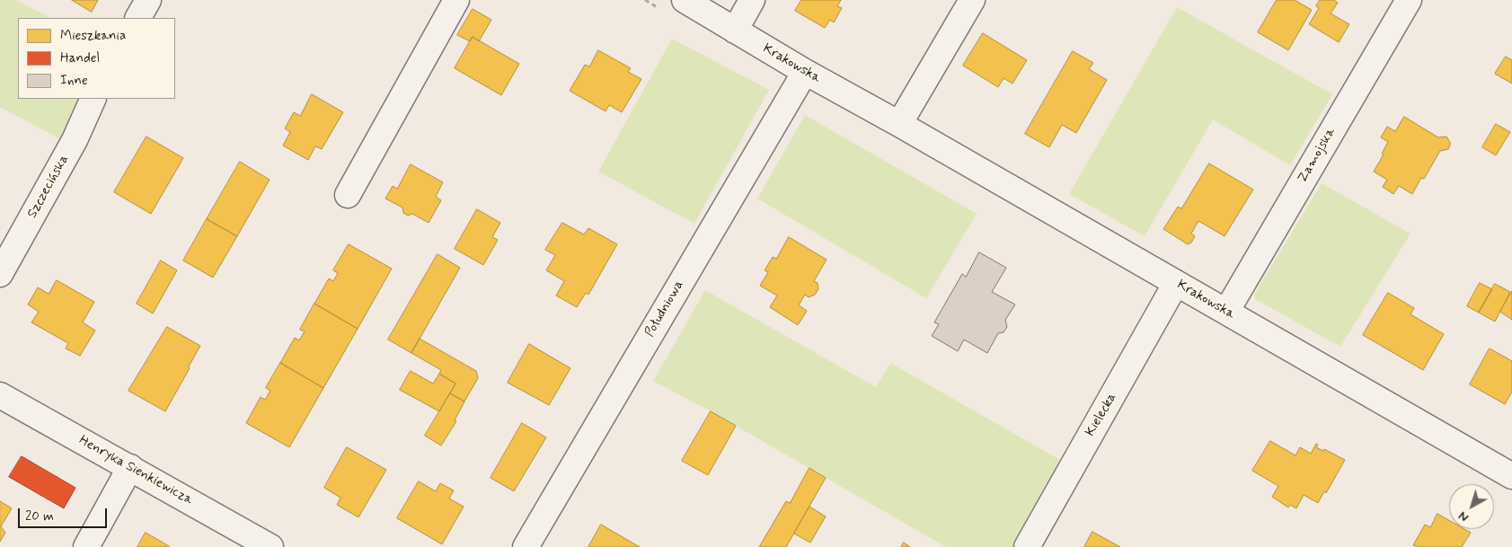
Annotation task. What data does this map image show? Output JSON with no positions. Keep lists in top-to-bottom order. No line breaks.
{"streets":{"street":["Krakowska","Zamojska","Szczecińska","Południowa","Kielecka","Henryka Sienkiewicza"]},"crossings":[["Krakowska","Zamojska"],["Krakowska","Południowa"],["Krakowska","Kielecka"]],"legend":["Mieszkania","Handel","Inne"],"scale_bar":"20 m","north":"bottom left"}
